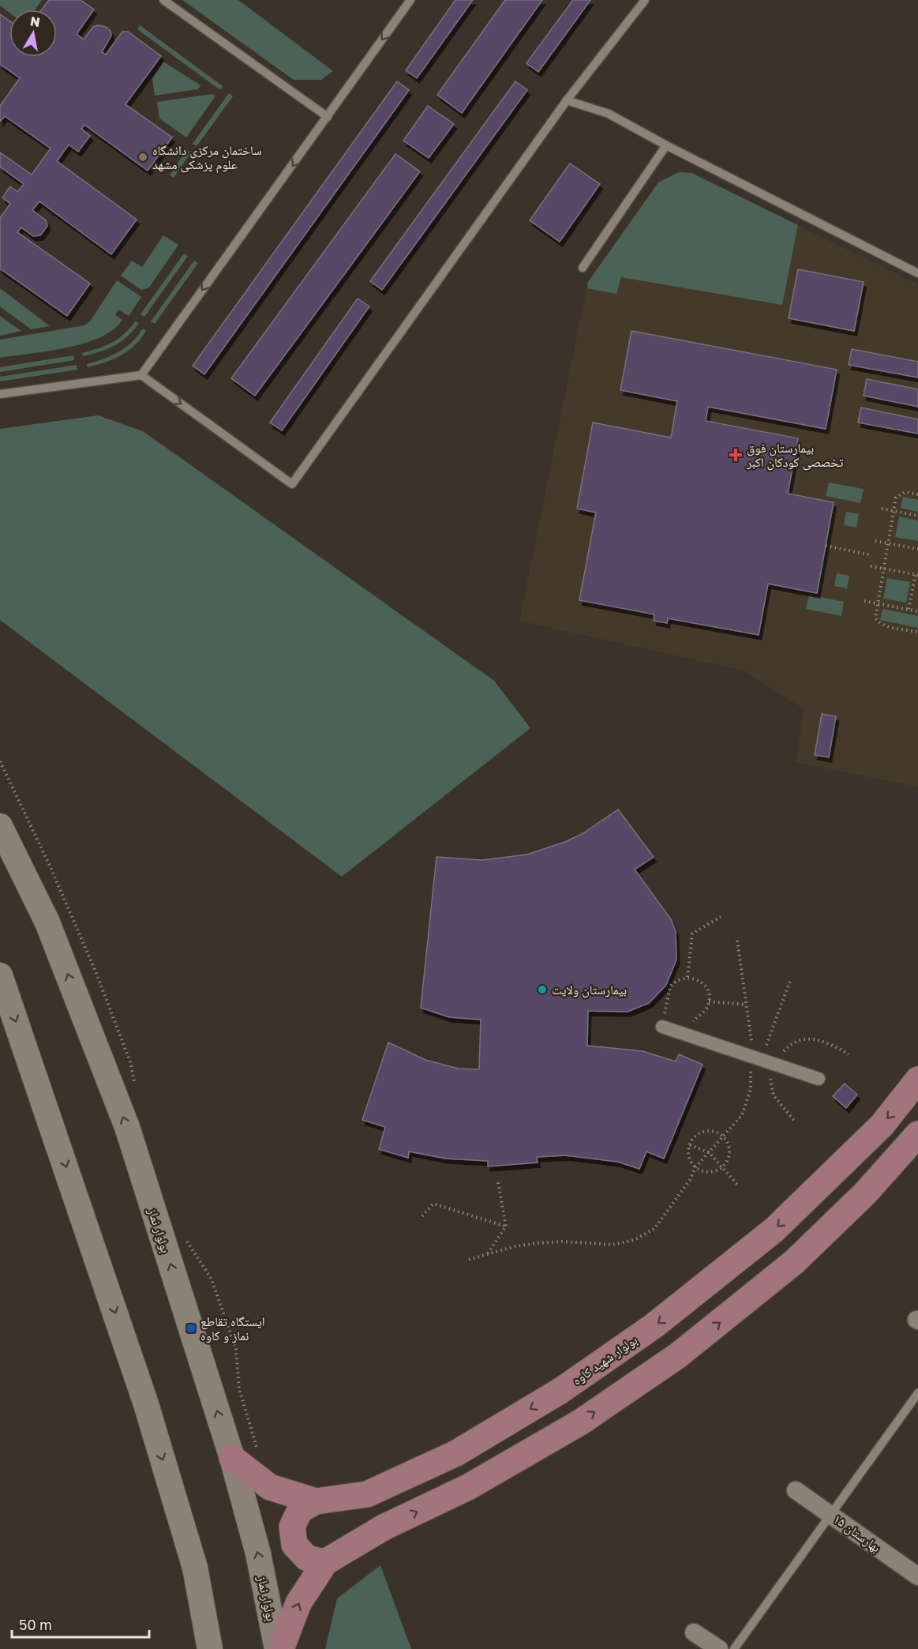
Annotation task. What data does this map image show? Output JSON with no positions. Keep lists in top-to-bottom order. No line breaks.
{"streets":{"main road":["بولوار نماز","بولوار شهید کاوه"],"street":["بهارستان ۱۵"]},"crossings":[["بولوار نماز","بولوار شهید کاوه"]],"places":{"other":["ساختمان مرکزی دانشگاه علوم پزشکی مشهد","بیمارستان ولایت"],"health":["بیمارستان فوق تخصصی کودکان اکبر"],"transit":["ایستگاه تقاطع نماز و کاوه"]},"scale_bar":"50 m","north":"top"}
